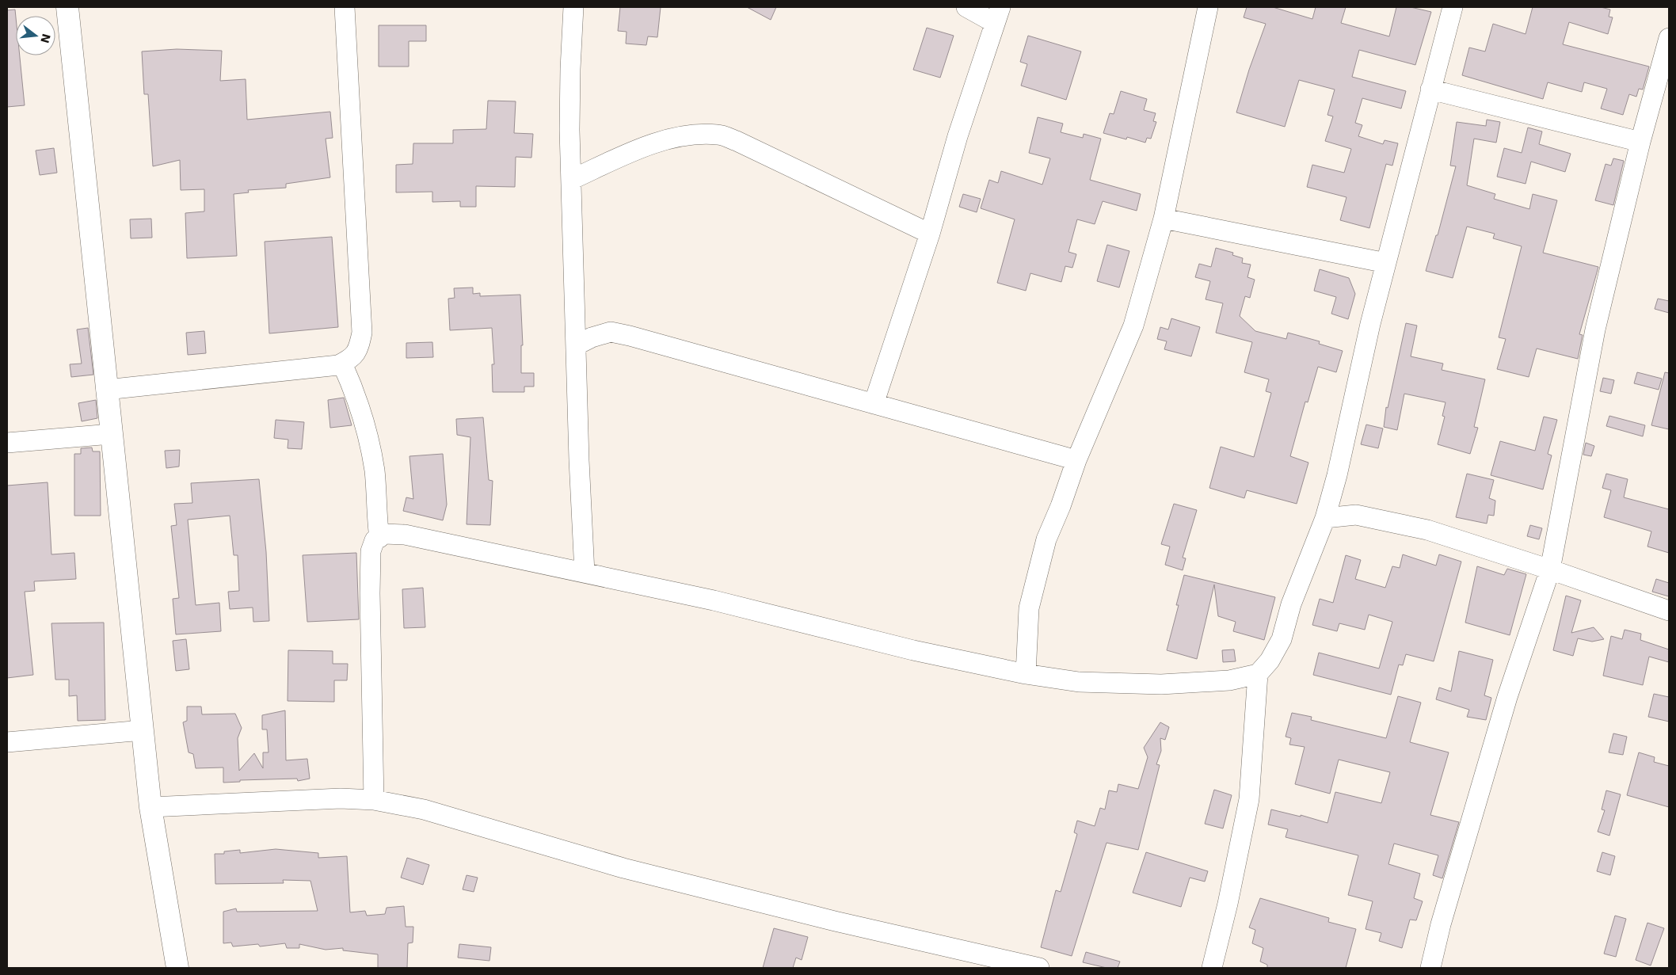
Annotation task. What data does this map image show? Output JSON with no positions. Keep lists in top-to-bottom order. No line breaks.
{"north":"right"}
